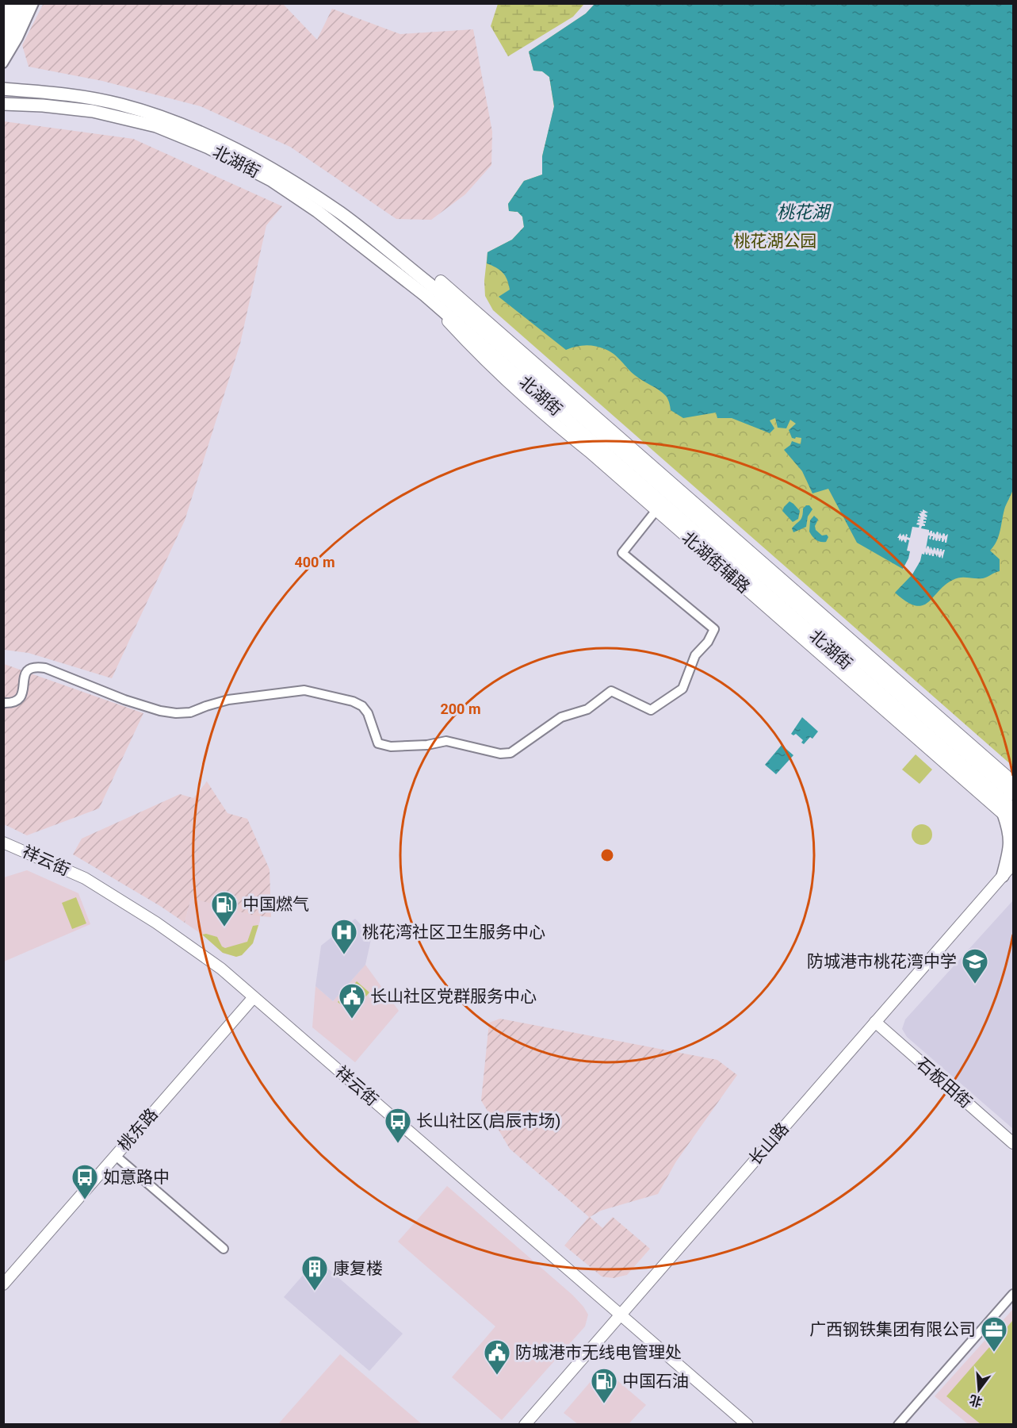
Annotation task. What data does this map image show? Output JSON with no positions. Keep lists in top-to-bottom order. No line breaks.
{"streets":{"main road":["北湖街"],"street":["北湖街辅路","祥云街","石板田街","桃东路","长山路"]},"crossings":[["北湖街","北湖街辅路"],["祥云街","桃东路"],["祥云街","长山路"],["石板田街","长山路"]],"water":["桃花湖"],"parks":["桃花湖公园"],"places":{"fuel station":["中国燃气","中国石油"],"hospital":["桃花湾社区卫生服务中心"],"school or university":["防城港市桃花湾中学"],"public building":["长山社区党群服务中心","防城港市无线电管理处"],"bus stop":["长山社区(启辰市场)","如意路中"],"building":["康复楼"],"office":["广西钢铁集团有限公司"]},"north":"bottom","rings":["400 m","200 m"]}
